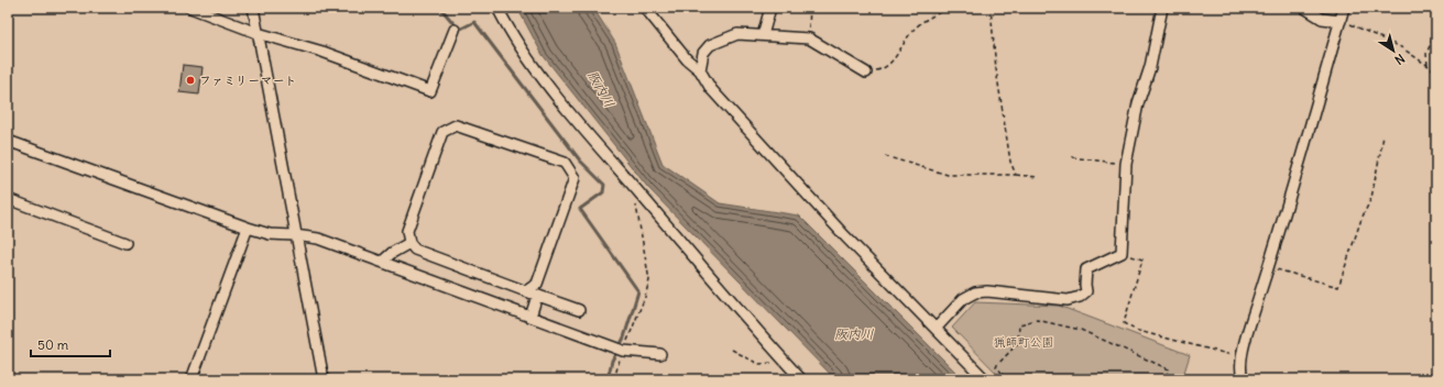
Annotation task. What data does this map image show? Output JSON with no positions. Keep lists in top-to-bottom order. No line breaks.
{"water":["阪内川"],"parks":["猟師町公園"],"places":["ファミリーマート"],"scale_bar":"50 m","north":"bottom right"}
